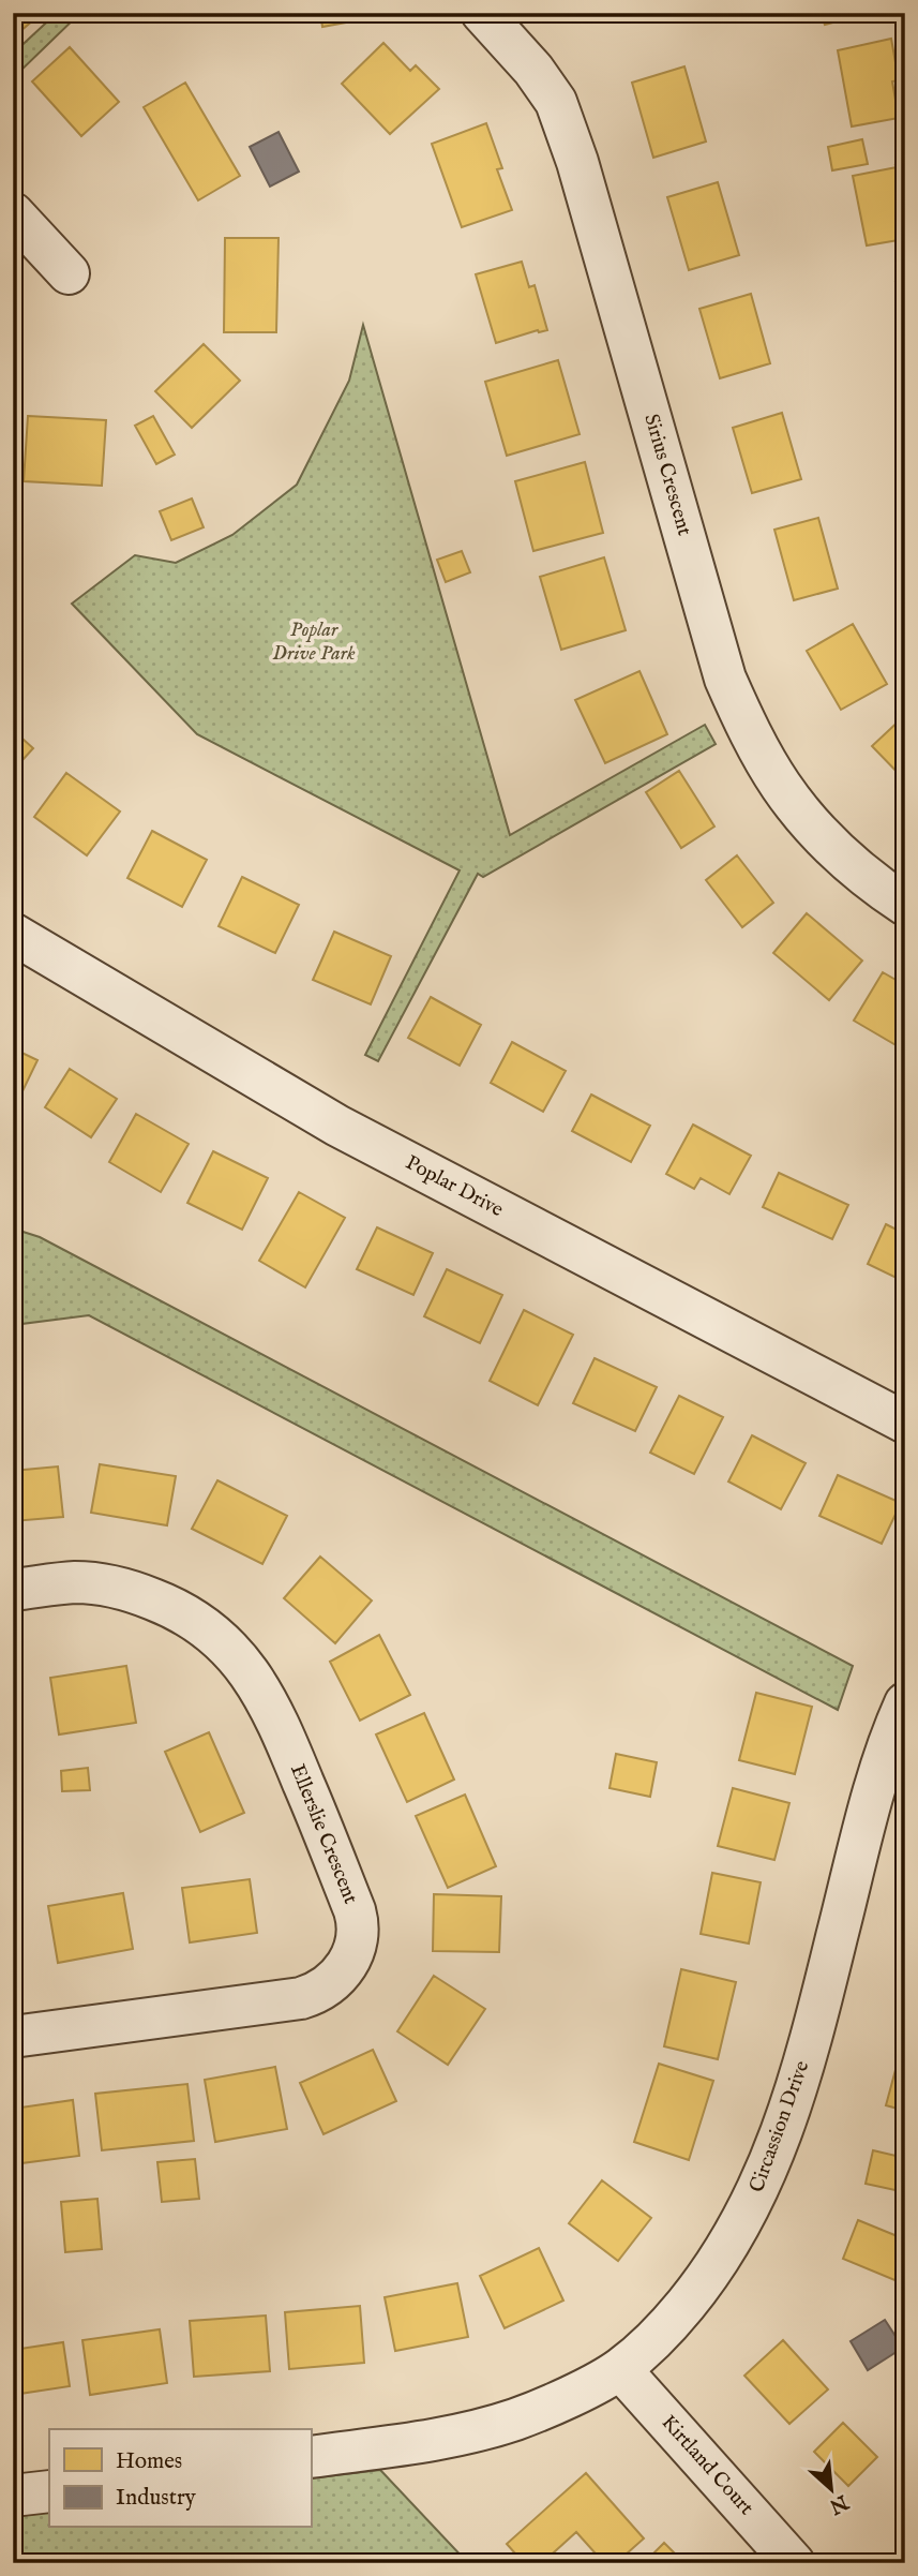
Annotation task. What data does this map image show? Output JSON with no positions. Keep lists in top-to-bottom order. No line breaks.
{"streets":{"street":["Sirius Crescent","Poplar Drive","Ellerslie Crescent","Circassion Drive","Kirtland Court"]},"crossings":[["Circassion Drive","Kirtland Court"]],"parks":["Poplar Drive Park"],"legend":["Homes","Industry"],"north":"bottom right"}
